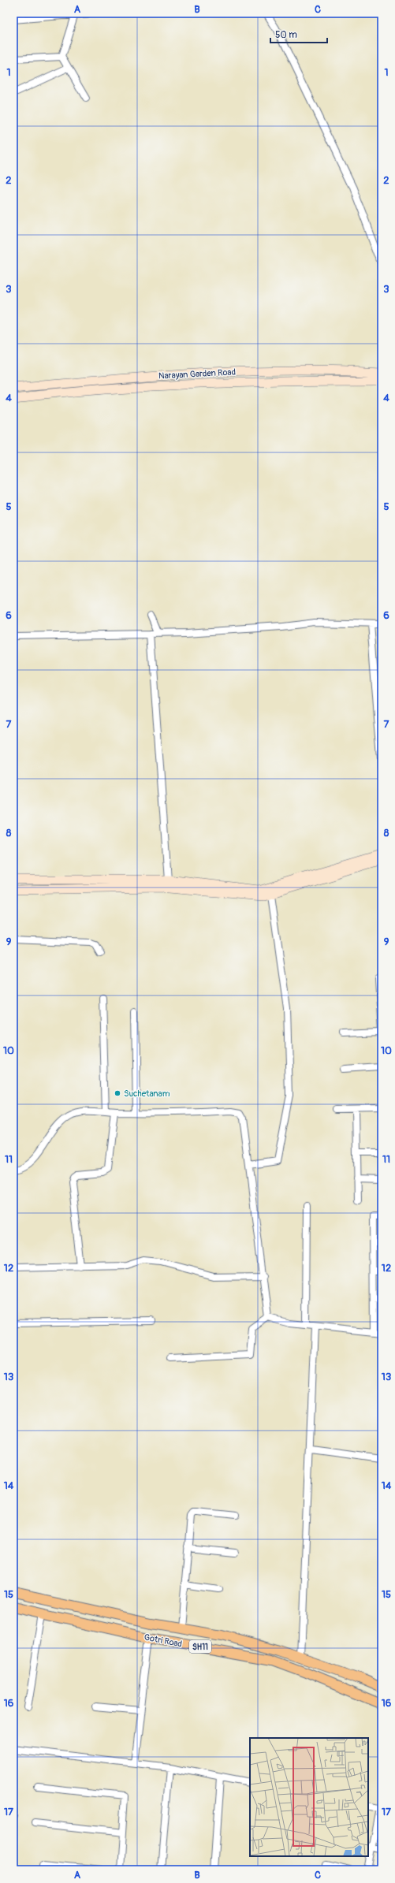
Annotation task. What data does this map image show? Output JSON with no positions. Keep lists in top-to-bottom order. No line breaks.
{"streets":{"main road":["Gotri Road","SH11"],"street":["Narayan Garden Road"]},"places":["Suchetanam"],"scale_bar":"50 m","grid":{"columns":["A","B","C"],"rows":["1","2","3","4","5","6","7","8","9","10","11","12","13","14","15","16","17"]}}
